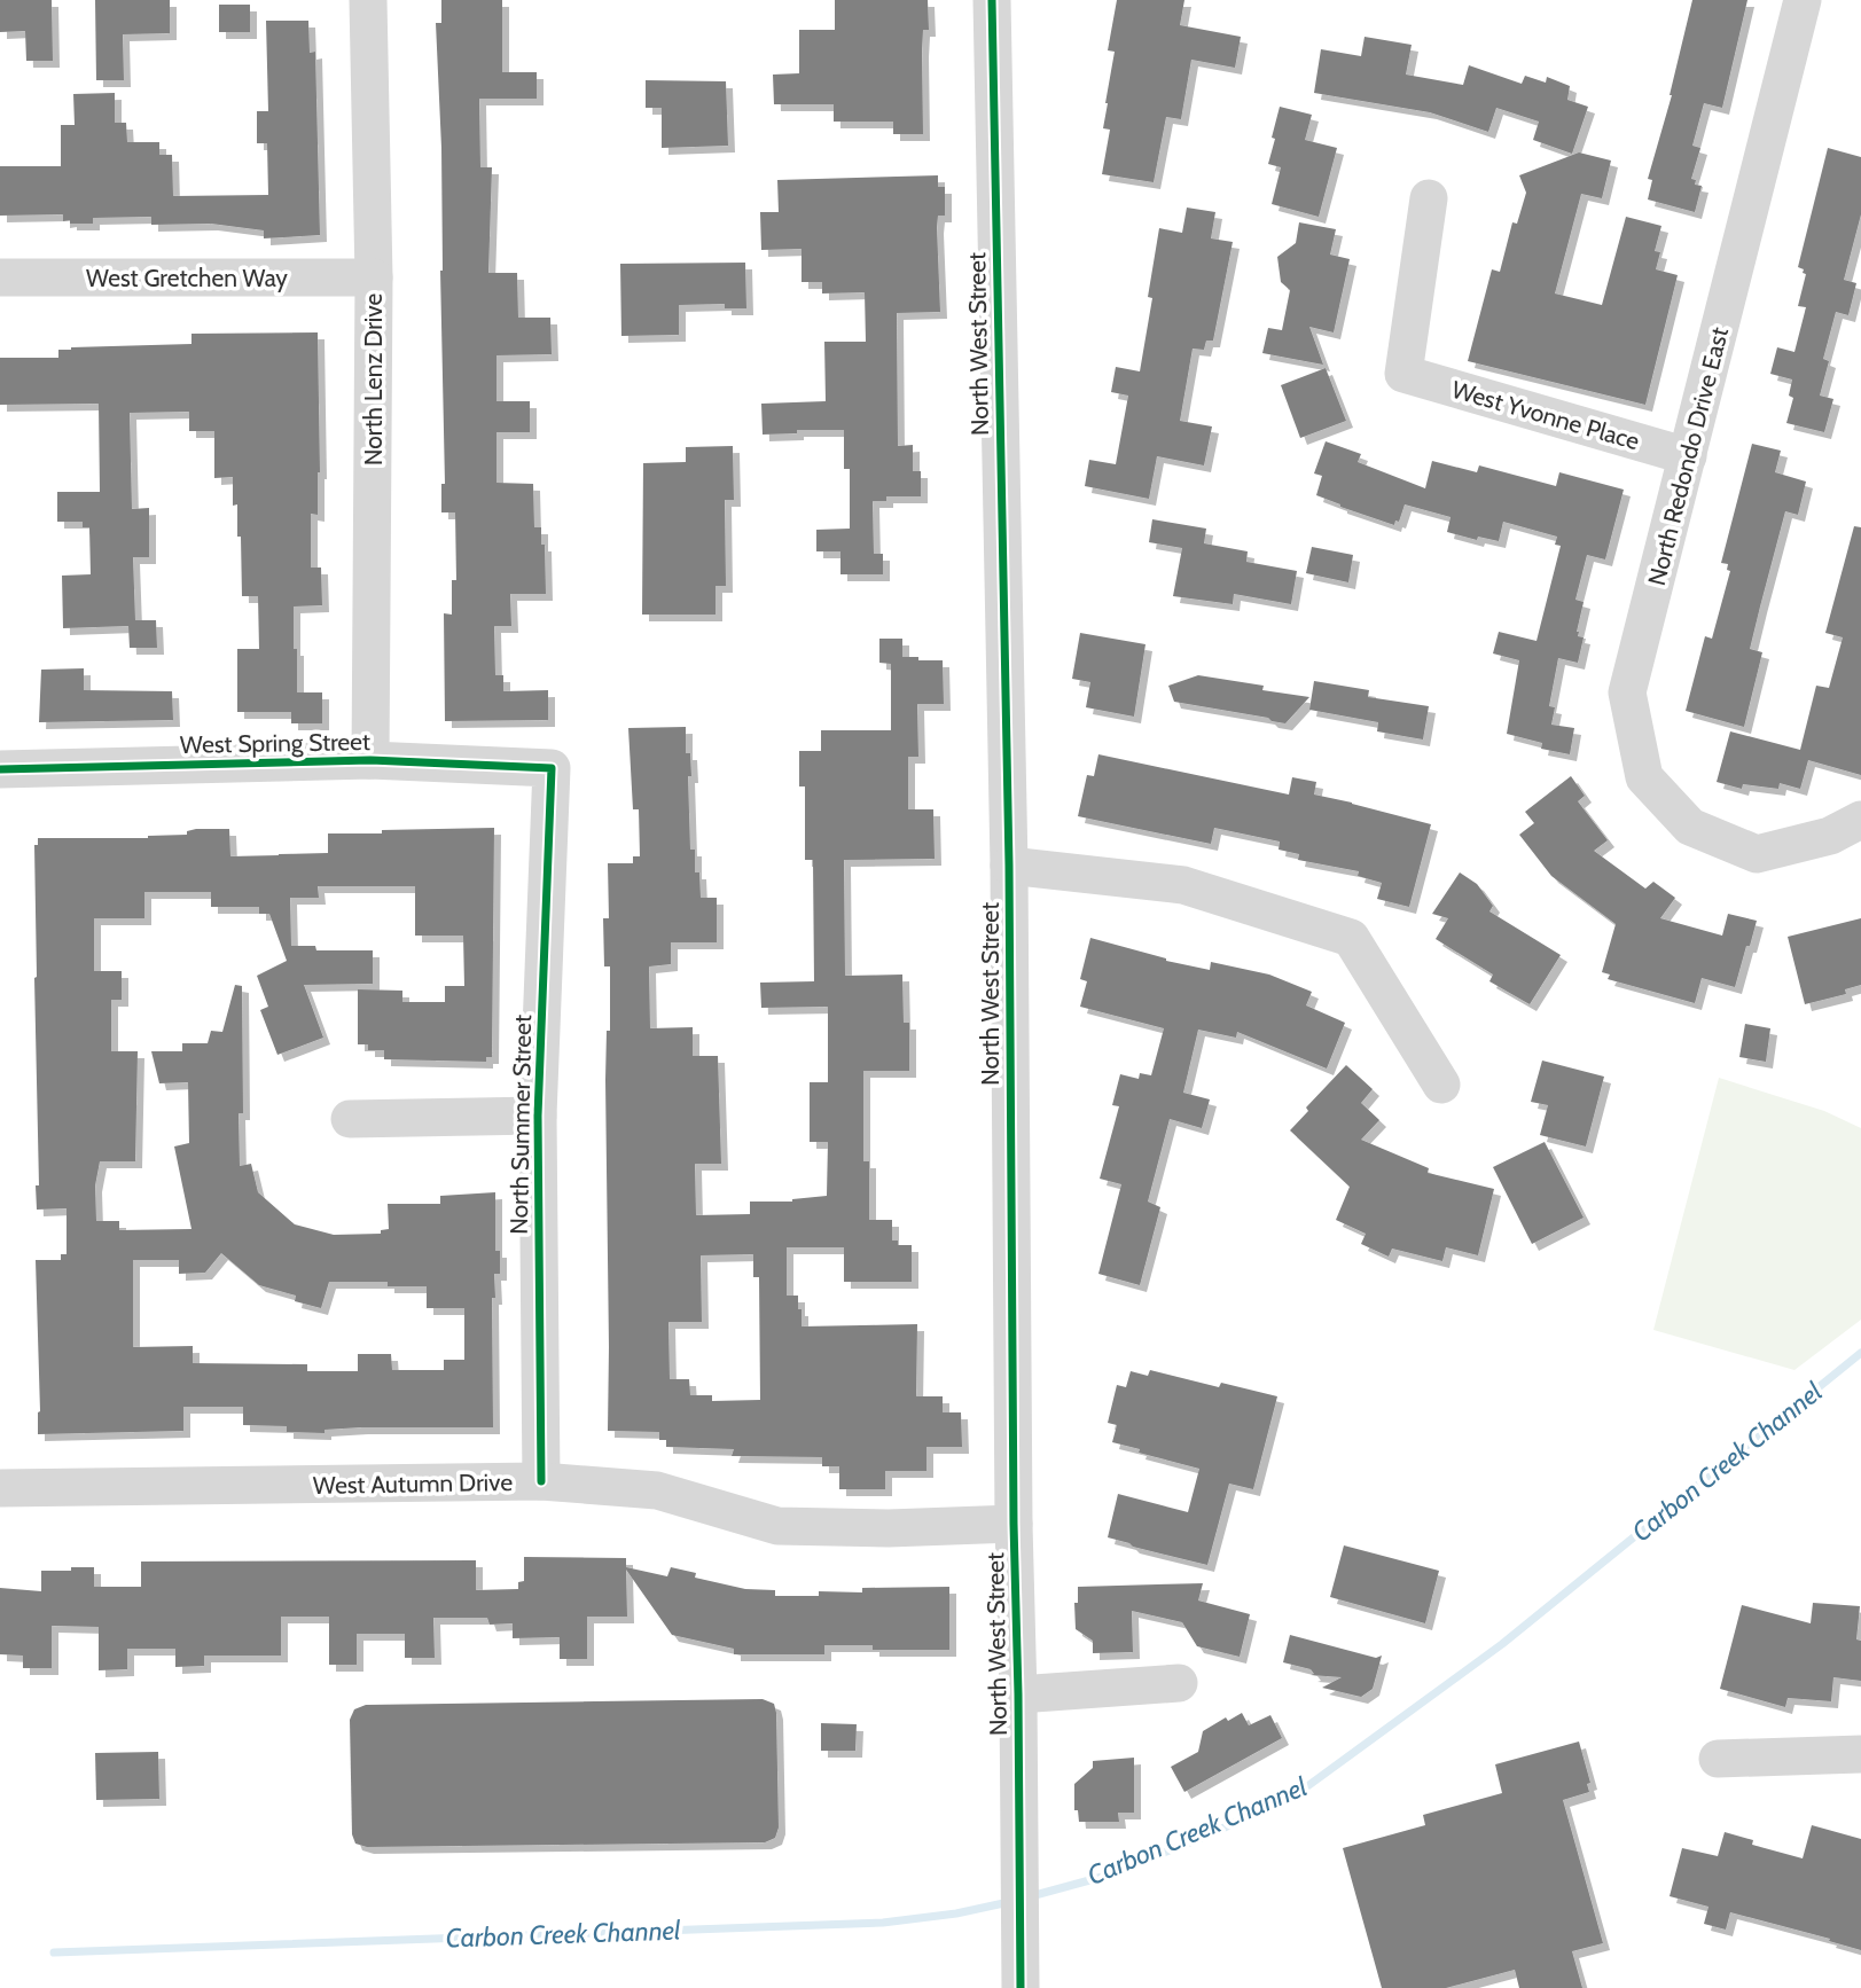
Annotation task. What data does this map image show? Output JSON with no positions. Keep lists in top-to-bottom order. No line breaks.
{"streets":{"street":["West Gretchen Way","North West Street","North Lenz Drive","West Yvonne Place","North Redondo Drive East","West Spring Street","North Summer Street","West Autumn Drive"]},"crossings":[["West Gretchen Way","North Lenz Drive"],["North West Street","West Autumn Drive"],["North Lenz Drive","West Spring Street"],["West Yvonne Place","North Redondo Drive East"],["West Spring Street","North Summer Street"],["North Summer Street","West Autumn Drive"]],"water":["Carbon Creek Channel"]}
